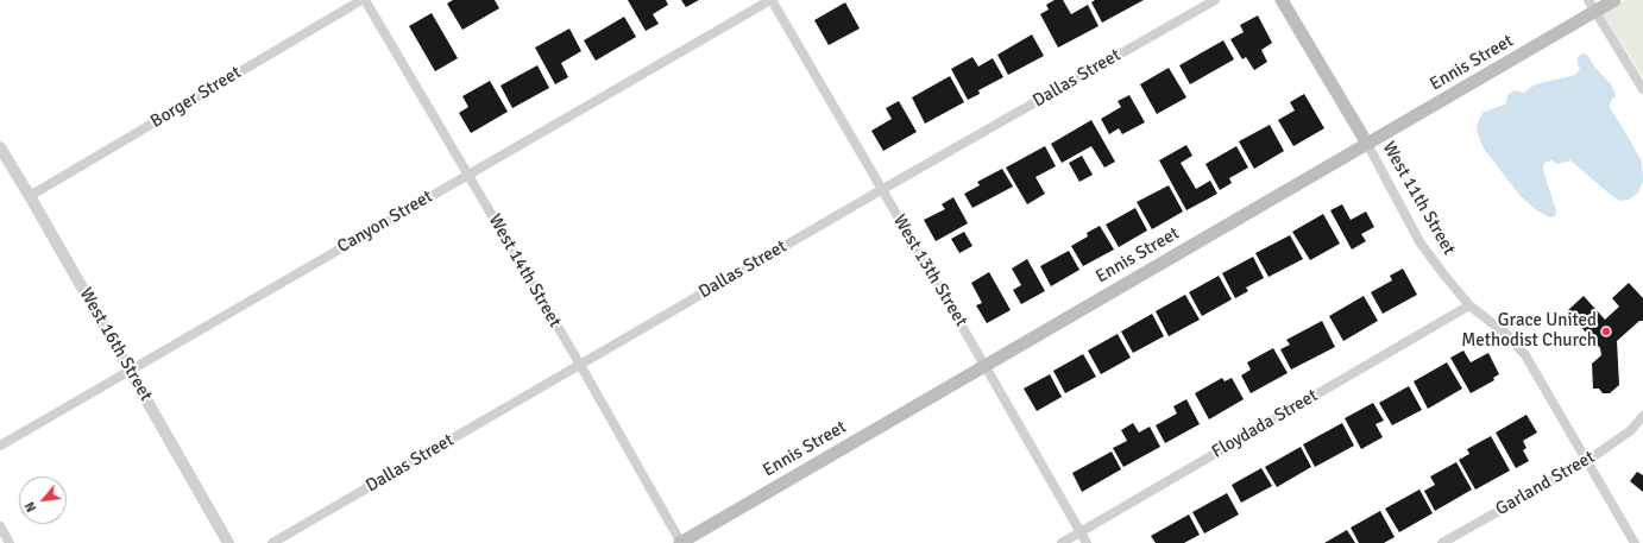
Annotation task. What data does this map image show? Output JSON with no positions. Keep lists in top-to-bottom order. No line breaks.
{"streets":{"main road":["Ennis Street","West 11th Street"],"street":["Dallas Street","Borger Street","Canyon Street","West 14th Street","West 13th Street","West 16th Street","Floydada Street","Garland Street"]},"crossings":[["Ennis Street","West 11th Street"],["Ennis Street","West 14th Street"],["Ennis Street","West 13th Street"],["Dallas Street","West 14th Street"],["Dallas Street","West 13th Street"],["Borger Street","West 14th Street"],["Borger Street","West 16th Street"],["West 11th Street","Floydada Street"],["West 11th Street","Garland Street"],["Canyon Street","West 14th Street"],["Canyon Street","West 13th Street"],["Canyon Street","West 16th Street"],["West 13th Street","Floydada Street"]],"places":["Grace United Methodist Church"],"north":"bottom left"}
